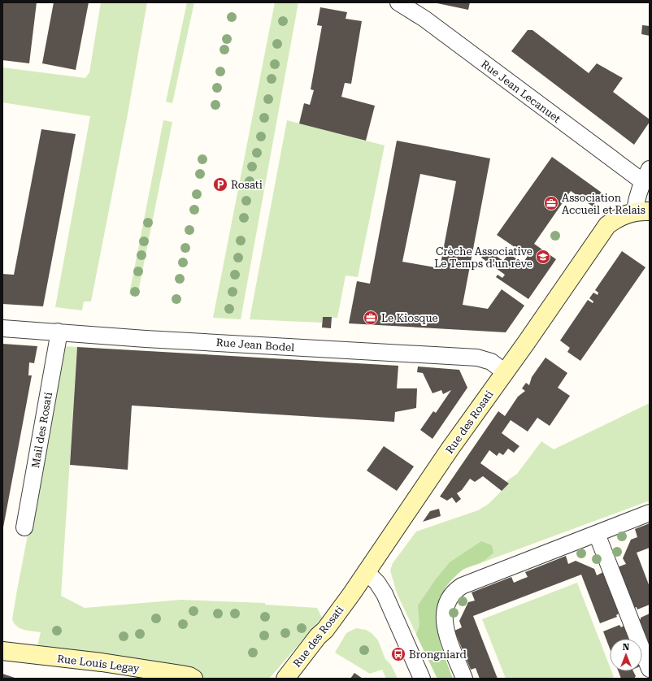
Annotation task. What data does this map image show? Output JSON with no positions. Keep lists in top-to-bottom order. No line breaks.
{"streets":{"street":["Rue Jean Lecanuet","Rue Jean Bodel","Rue des Rosati","Mail des Rosati","Rue Louis Legay"]},"crossings":[["Rue Jean Lecanuet","Rue des Rosati"],["Rue Jean Bodel","Rue des Rosati"],["Rue Jean Bodel","Mail des Rosati"]],"places":{"parking":["Rosati"],"office":["Association Accueil et Relais","Le Kiosque"],"school or university":["Crèche Associative Le Temps d’un rêve"],"bus stop":["Brongniard"]},"north":"top"}
